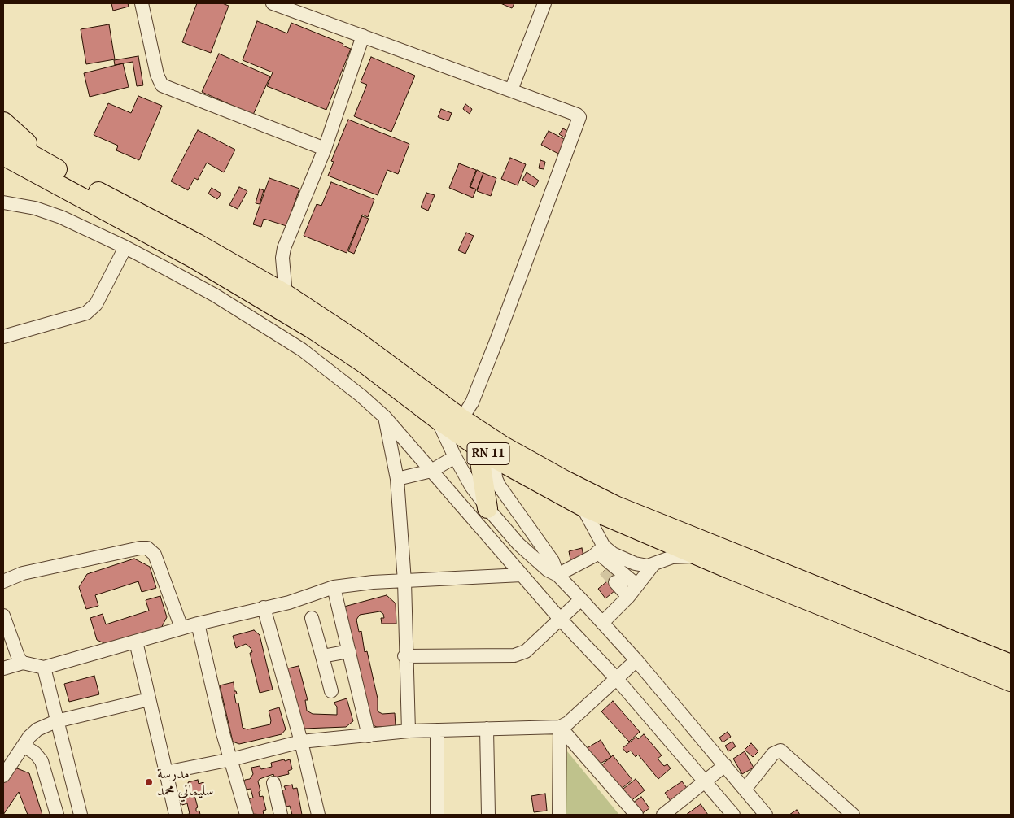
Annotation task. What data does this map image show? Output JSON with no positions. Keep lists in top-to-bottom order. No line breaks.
{"streets":{"highway":["RN 11"]},"places":["مدرسة سليماني محمد"]}
